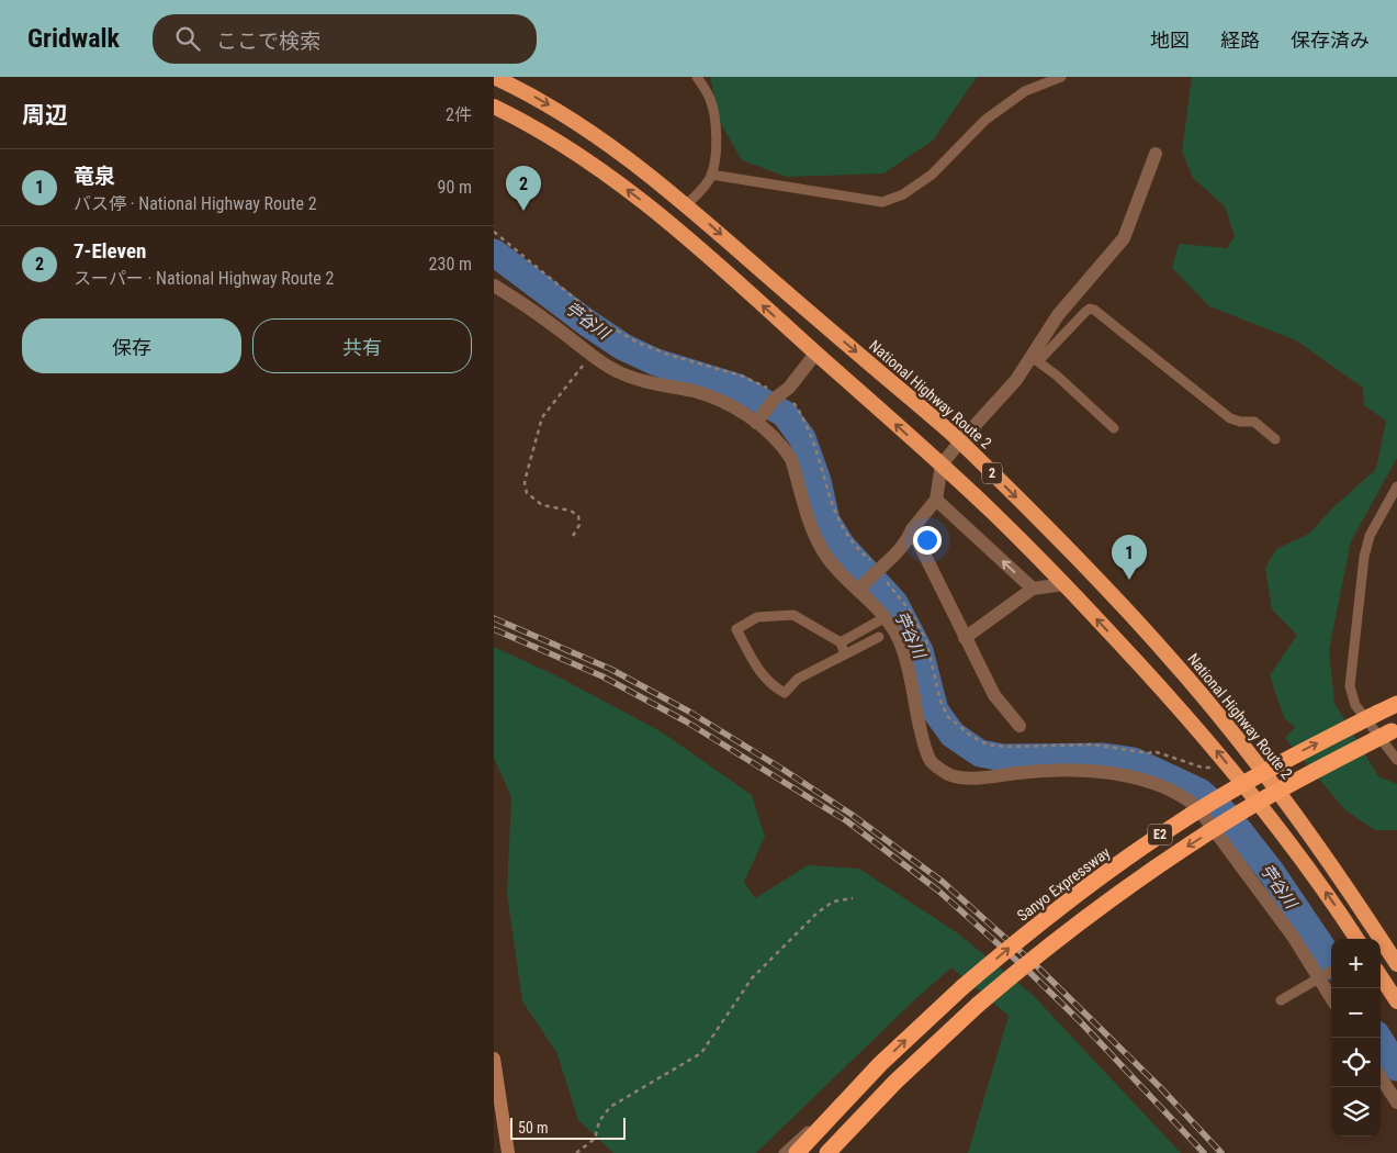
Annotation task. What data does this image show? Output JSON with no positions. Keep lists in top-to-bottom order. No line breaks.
{"streets":{"highway":["National Highway Route 2","2","E2","Sanyo Expressway"]},"water":["苧谷川"],"scale_bar":"50 m","page":{"header":"Gridwalk","search":"ここで検索","nav":["地図","経路","保存済み"],"heading":["周辺","2件"],"list":[{"mark":"1","name":"竜泉","note":"バス停 · National Highway Route 2","value":"90 m"},{"mark":"2","name":"7-Eleven","note":"スーパー · National Highway Route 2","value":"230 m"}],"pins":["2","1"],"buttons":["保存","共有"],"map_buttons":["+","−"],"scale":"50 m"}}
